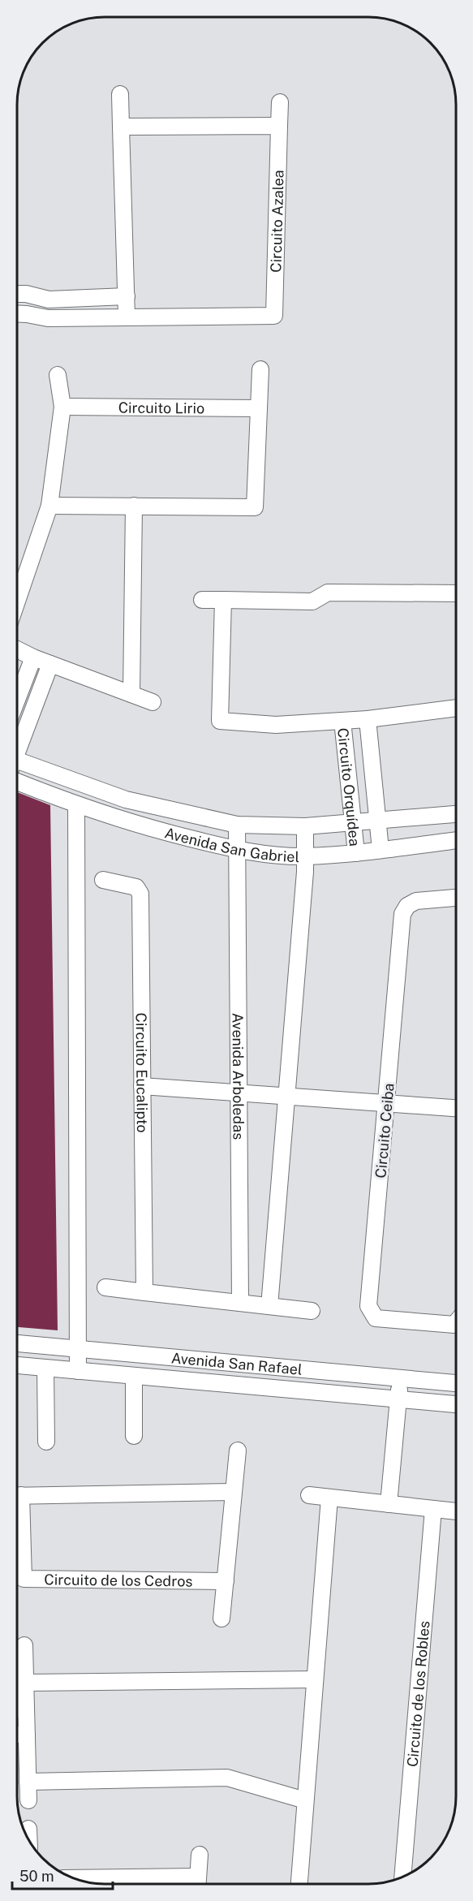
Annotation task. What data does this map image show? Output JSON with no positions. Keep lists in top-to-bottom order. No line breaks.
{"streets":{"street":["Circuito Azalea","Circuito Lirio","Circuito Orquídea","Avenida San Gabriel","Circuito Eucalipto","Avenida Arboledas","Circuito Ceiba","Avenida San Rafael","Circuito de los Cedros","Circuito de los Robles"]},"crossings":[["Circuito Orquídea","Avenida San Gabriel"],["Avenida San Gabriel","Avenida Arboledas"]],"scale_bar":"50 m"}
